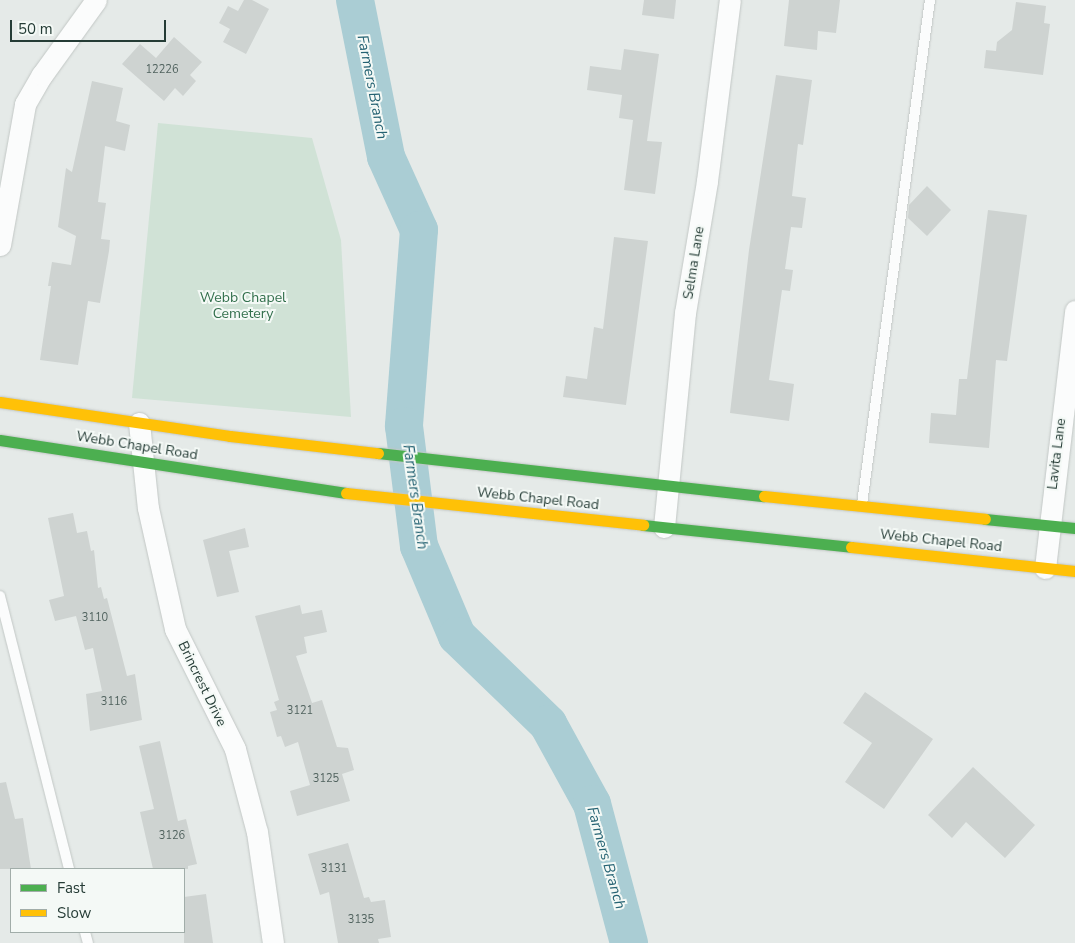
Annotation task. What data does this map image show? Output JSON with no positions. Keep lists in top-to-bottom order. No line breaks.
{"streets":{"main road":["Webb Chapel Road"],"street":["Selma Lane","Lavita Lane","Brincrest Drive"]},"crossings":[["Selma Lane","Webb Chapel Road"],["Webb Chapel Road","Lavita Lane"],["Webb Chapel Road","Brincrest Drive"]],"water":["Farmers Branch"],"parks":["Webb Chapel Cemetery"],"house_numbers":["12226","3110","3116","3121","3125","3126","3131","3135"],"legend":["Fast","Slow"],"scale_bar":"50 m"}
